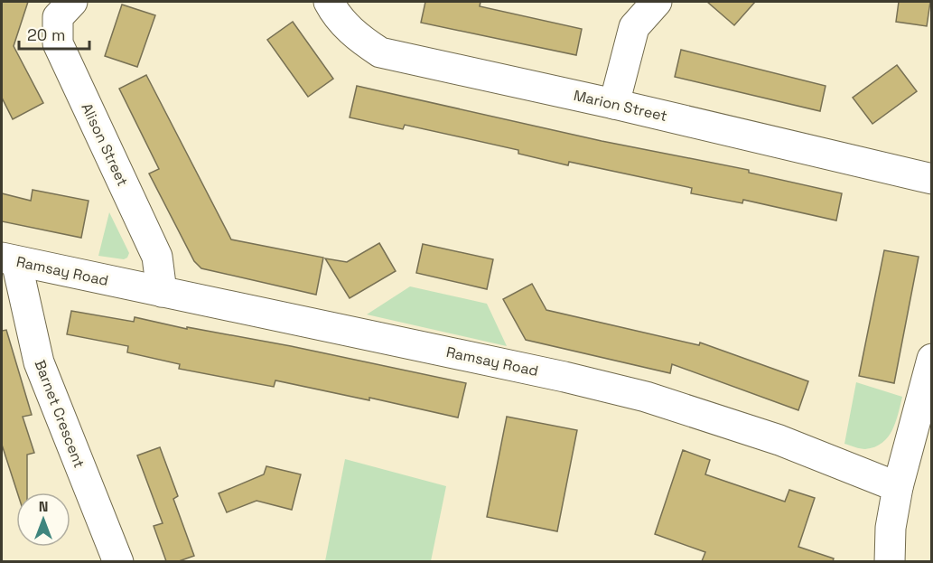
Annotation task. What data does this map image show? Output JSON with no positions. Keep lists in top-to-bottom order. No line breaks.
{"streets":{"street":["Marion Street","Alison Street","Ramsay Road","Barnet Crescent"]},"crossings":[["Alison Street","Ramsay Road"],["Ramsay Road","Barnet Crescent"]],"scale_bar":"20 m","north":"top"}
